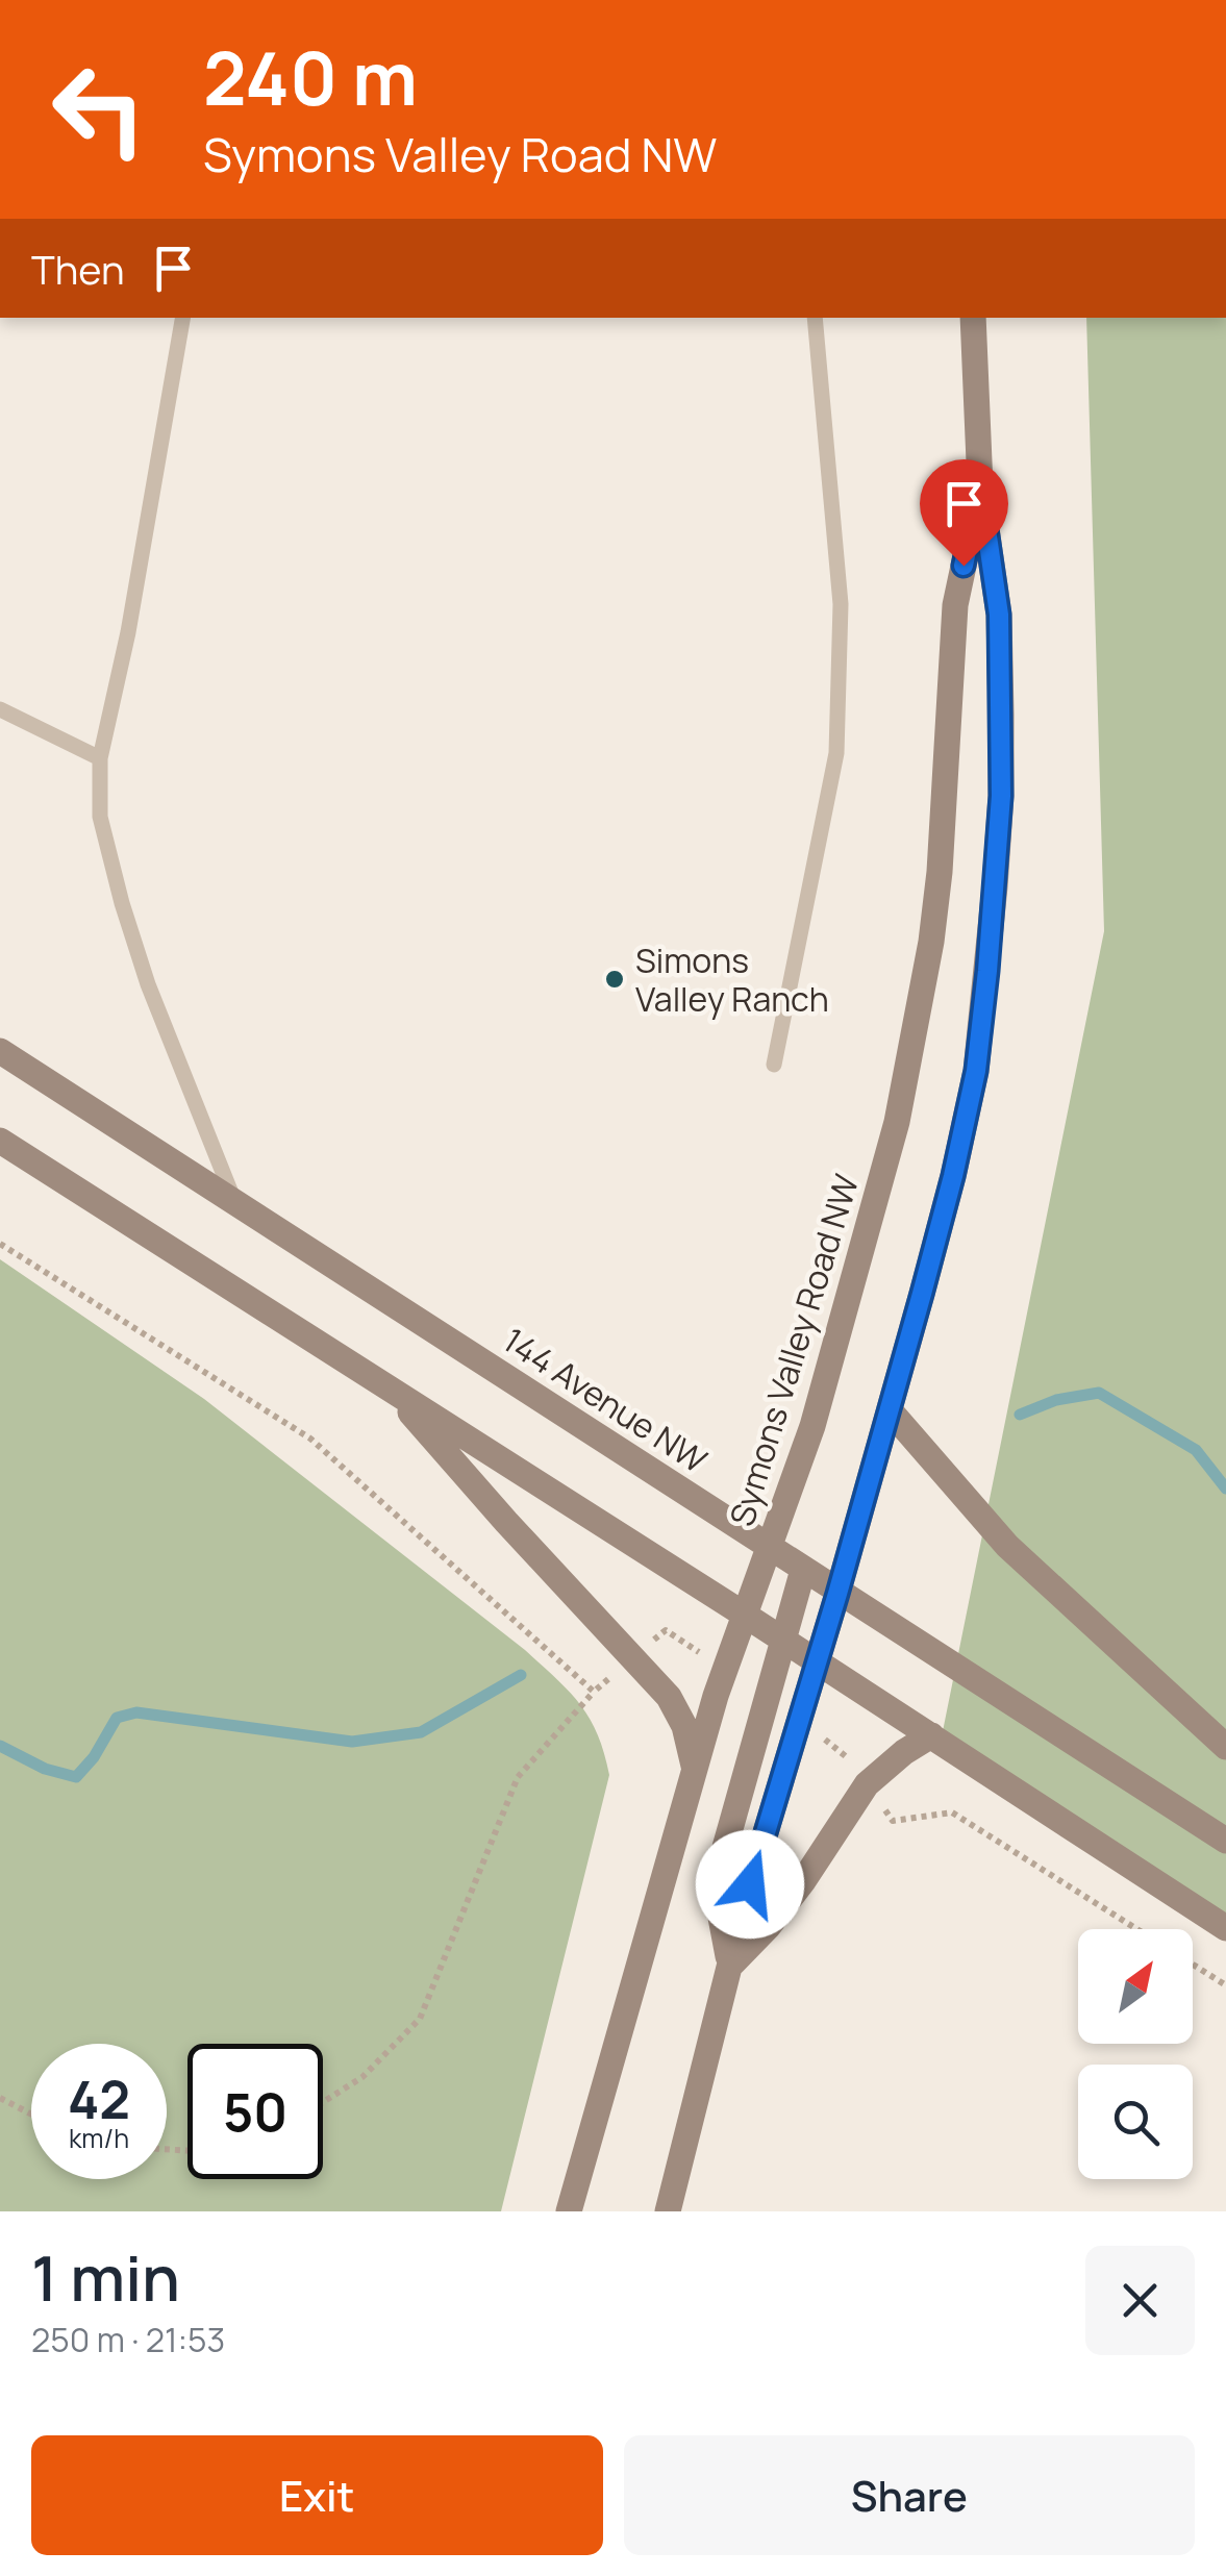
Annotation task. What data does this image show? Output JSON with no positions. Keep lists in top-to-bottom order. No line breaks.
{"streets":{"main road":["Symons Valley Road NW","144 Avenue NW"]},"crossings":[["Symons Valley Road NW","144 Avenue NW"]],"places":["Simons Valley Ranch"],"north":"top right","page":{"turn":["240 m","Symons Valley Road NW"],"then":"Then","speed":"42 km/h","limit":"50","heading":["1 min","250 m · 21:53"],"buttons":["Exit","Share"]}}
